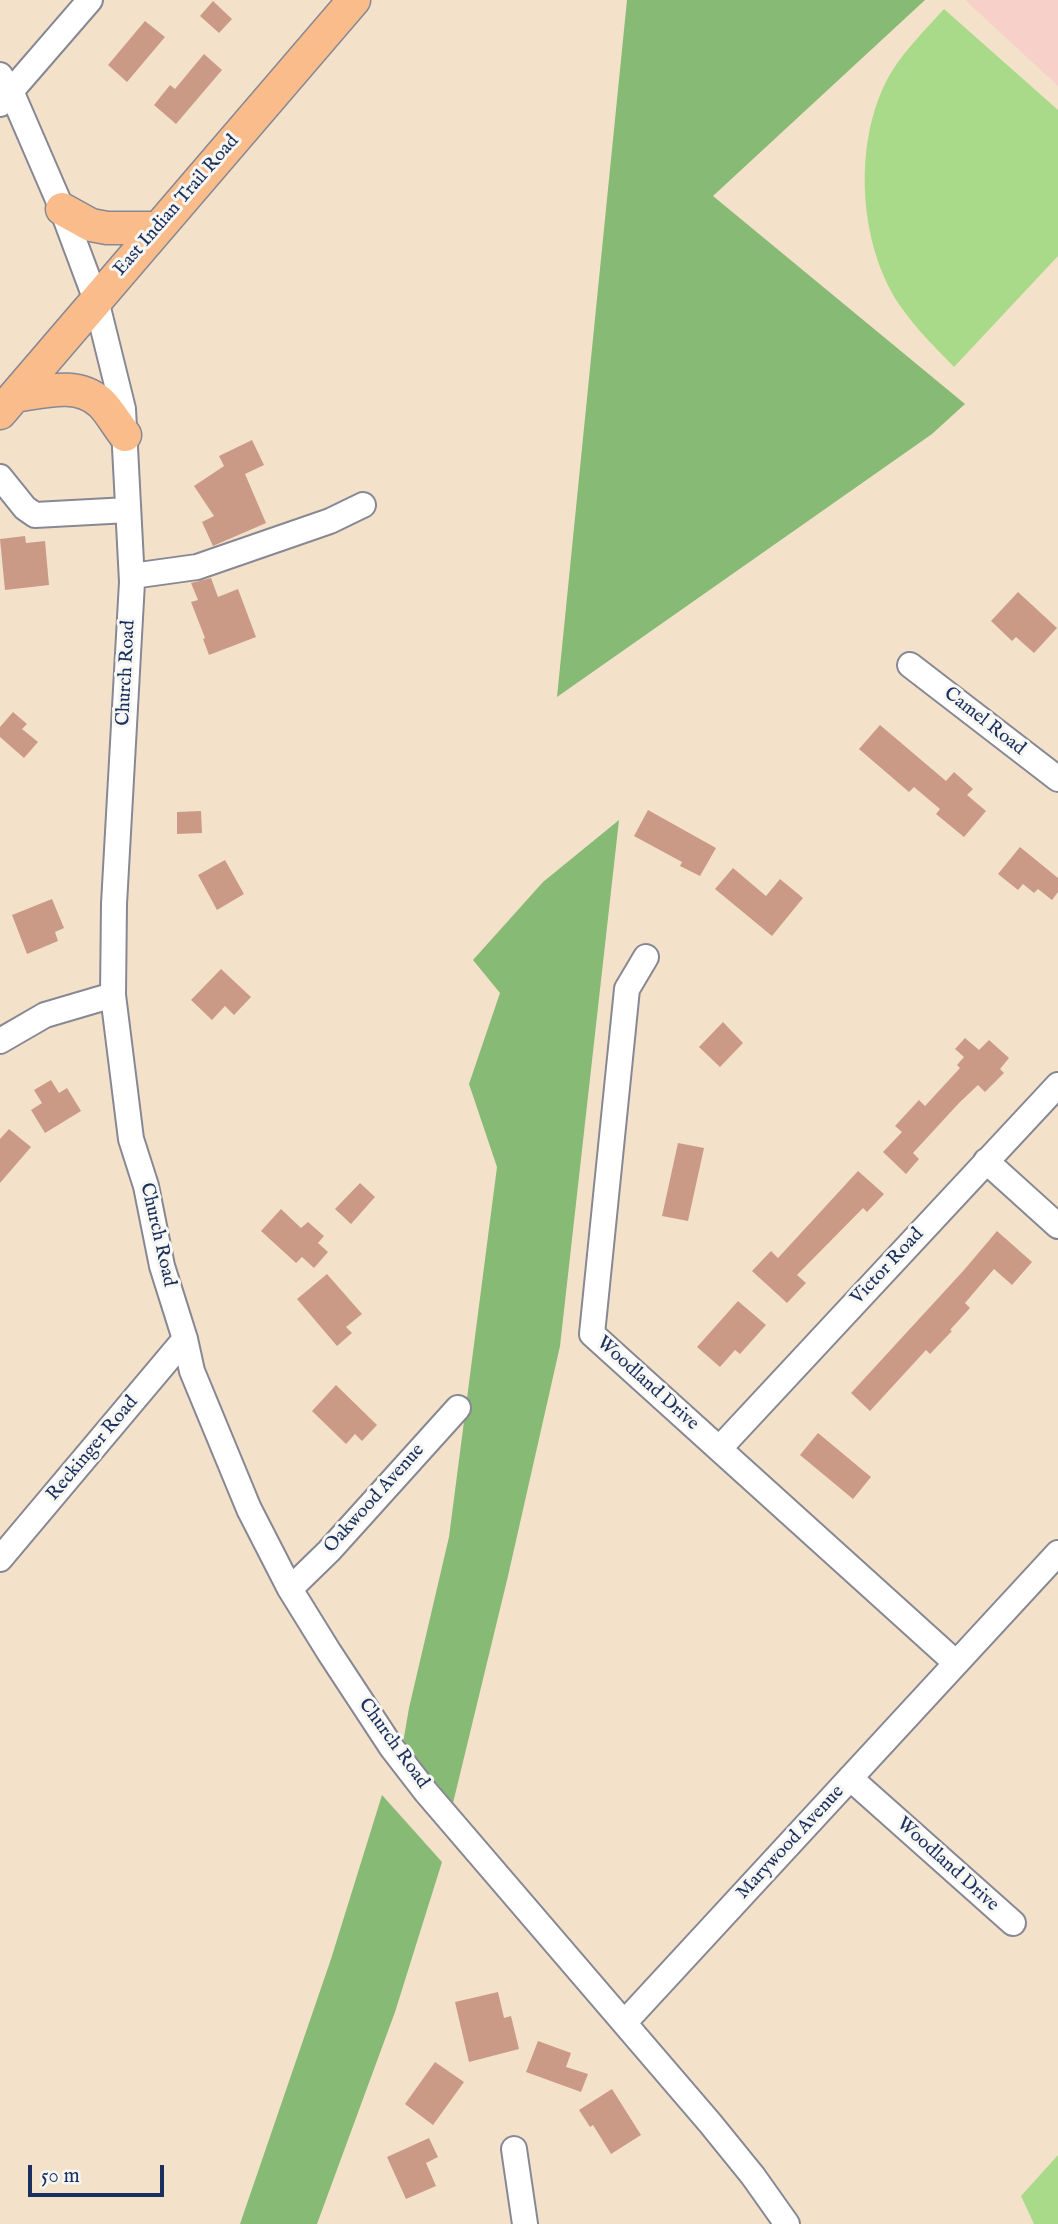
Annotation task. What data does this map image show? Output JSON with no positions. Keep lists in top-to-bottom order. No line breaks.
{"streets":{"main road":["East Indian Trail Road"],"street":["Church Road","Camel Road","Victor Road","Woodland Drive","Reckinger Road","Oakwood Avenue","Marywood Avenue"]},"crossings":[["East Indian Trail Road","Church Road"],["Church Road","Reckinger Road"],["Church Road","Oakwood Avenue"],["Church Road","Marywood Avenue"],["Victor Road","Woodland Drive"],["Woodland Drive","Marywood Avenue"]],"scale_bar":"50 m"}
